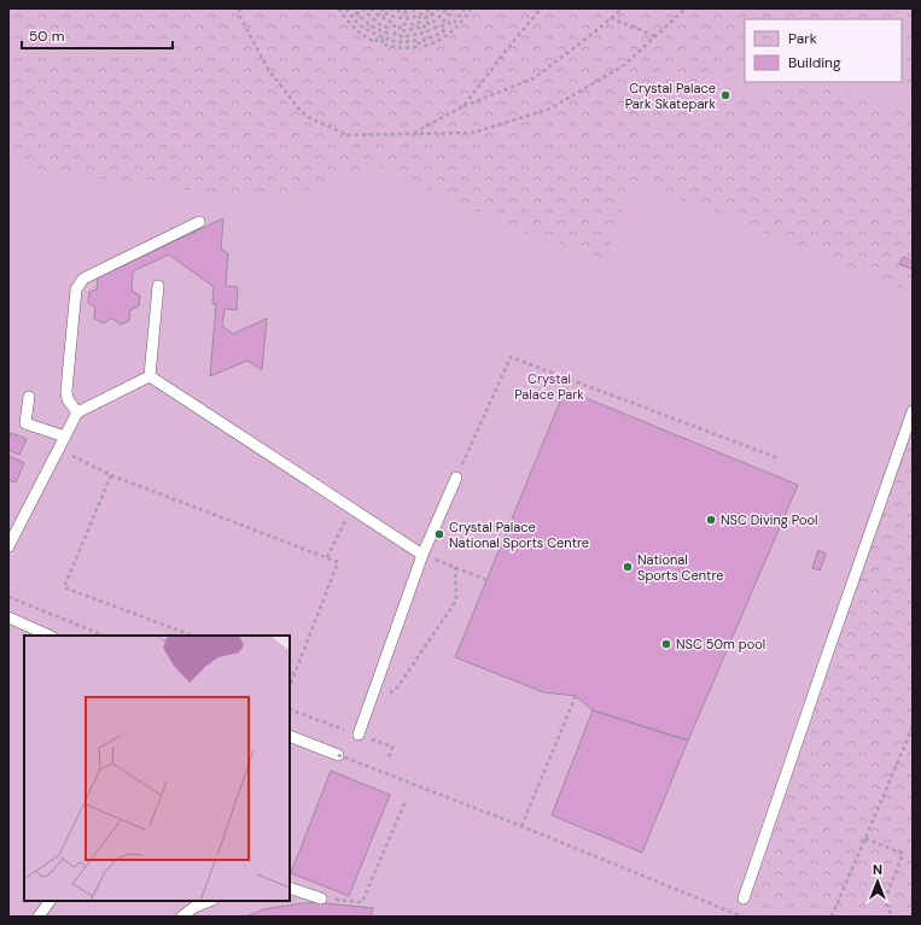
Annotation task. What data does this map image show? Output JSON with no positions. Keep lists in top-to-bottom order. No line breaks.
{"parks":["Crystal Palace Park"],"places":["Crystal Palace Park Skatepark","NSC Diving Pool","Crystal Palace National Sports Centre","National Sports Centre","NSC 50m pool"],"legend":["Park","Building"],"scale_bar":"50 m","north":"top"}
